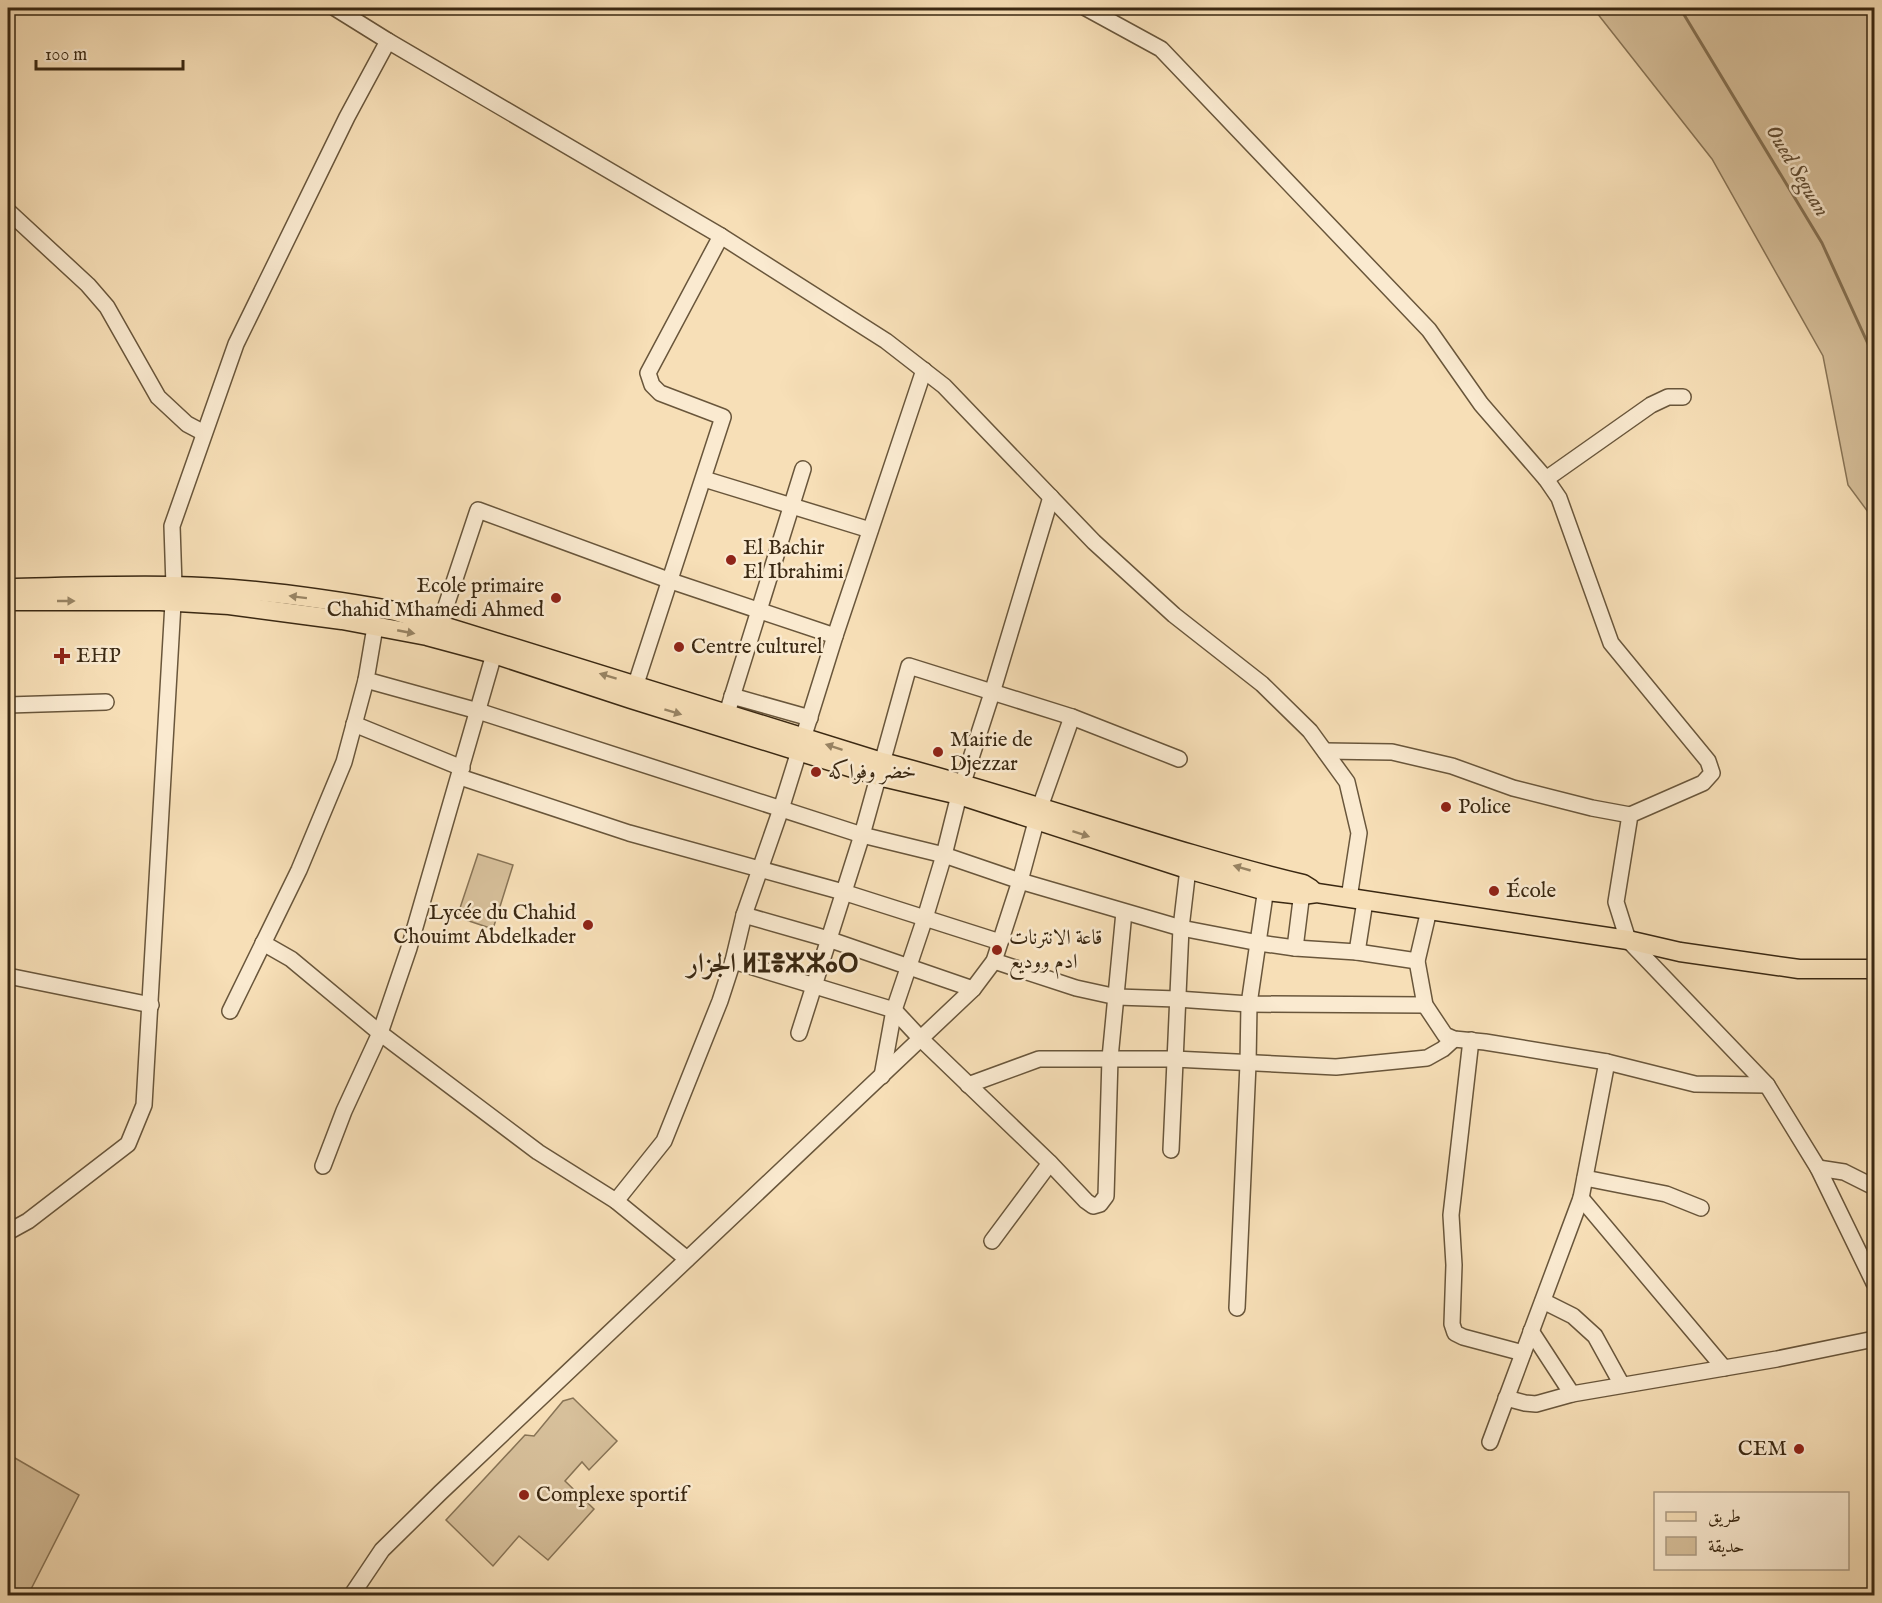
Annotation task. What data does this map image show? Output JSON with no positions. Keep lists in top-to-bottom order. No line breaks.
{"districts":["الجزار ⵍⵊⴻⵣⵣⴰⵔ"],"water":["Oued Seguan"],"places":{"other":["El Bachir El Ibrahimi","Ecole primaire Chahid Mhamedi Ahmed","Centre culturel","Mairie de Djezzar","خضر وفواكه","Police","École","Lycée du Chahid Chouimt Abdelkader","قاعة الانترنات ادم ووديع","CEM","Complexe sportif"],"health":["EHP"]},"legend":["طريق","حديقة"],"scale_bar":"100 m"}
